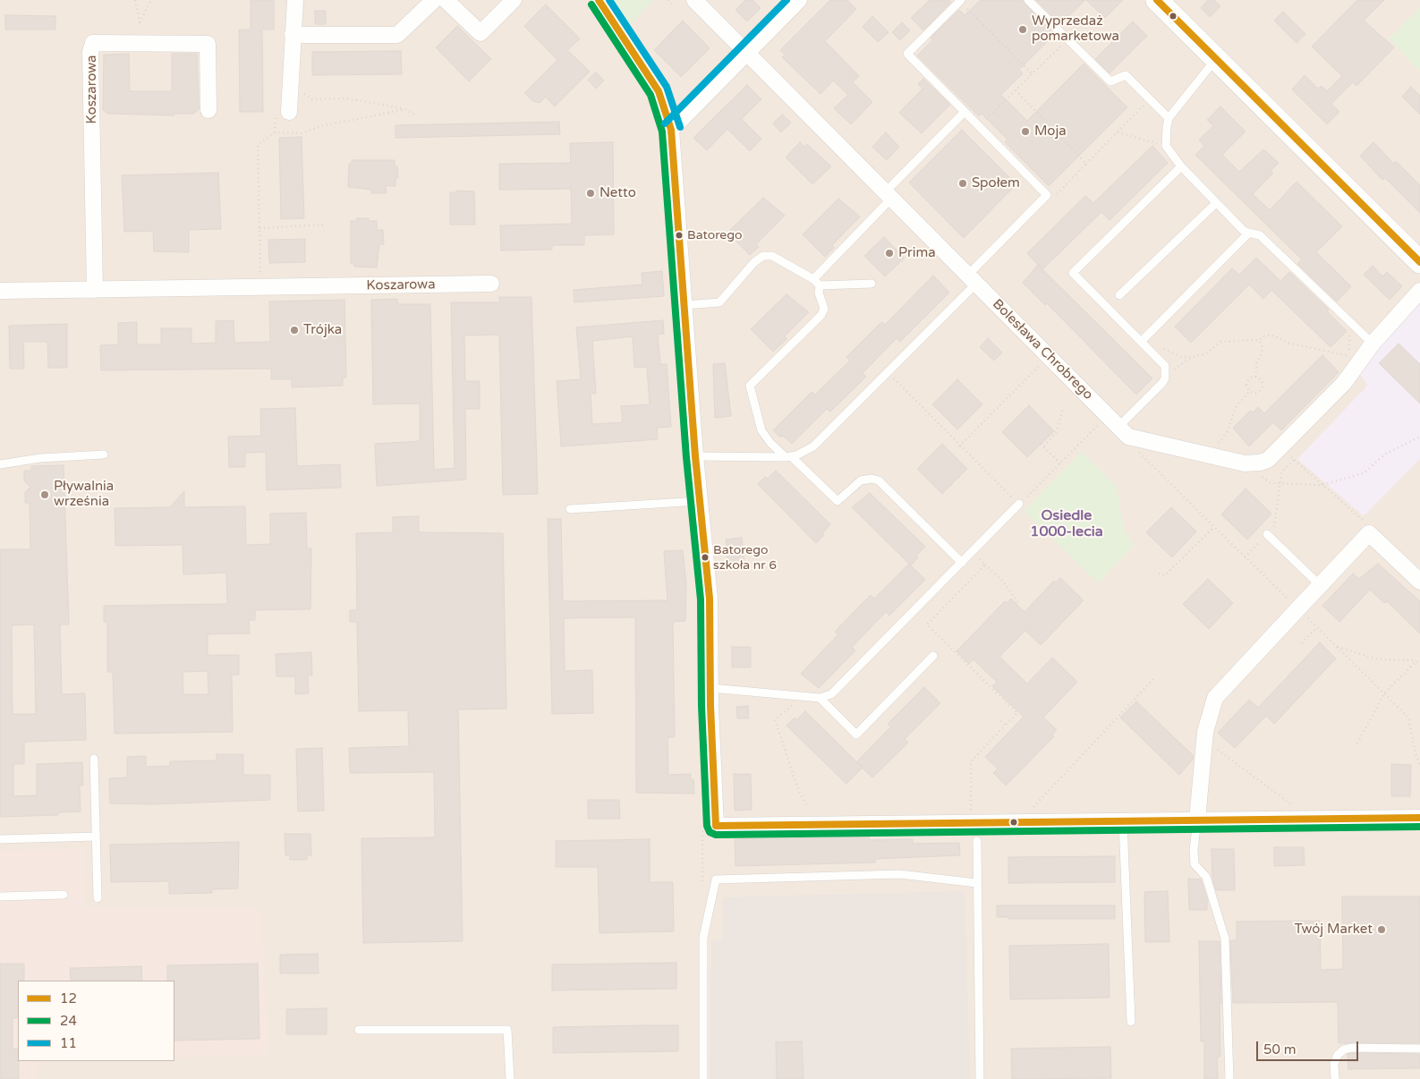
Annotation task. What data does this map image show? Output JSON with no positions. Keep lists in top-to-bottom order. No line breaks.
{"streets":{"street":["Koszarowa","Bolesława Chrobrego"]},"districts":["Osiedle 1000-lecia"],"places":["Wyprzedaż pomarketowa","Moja","Społem","Netto","Batorego","Prima","Trójka","Pływalnia września","Batorego szkoła nr 6","Twój Market"],"lines":["transit line 12","transit line 11","transit line 24"],"legend":["12","24","11"],"scale_bar":"50 m"}
